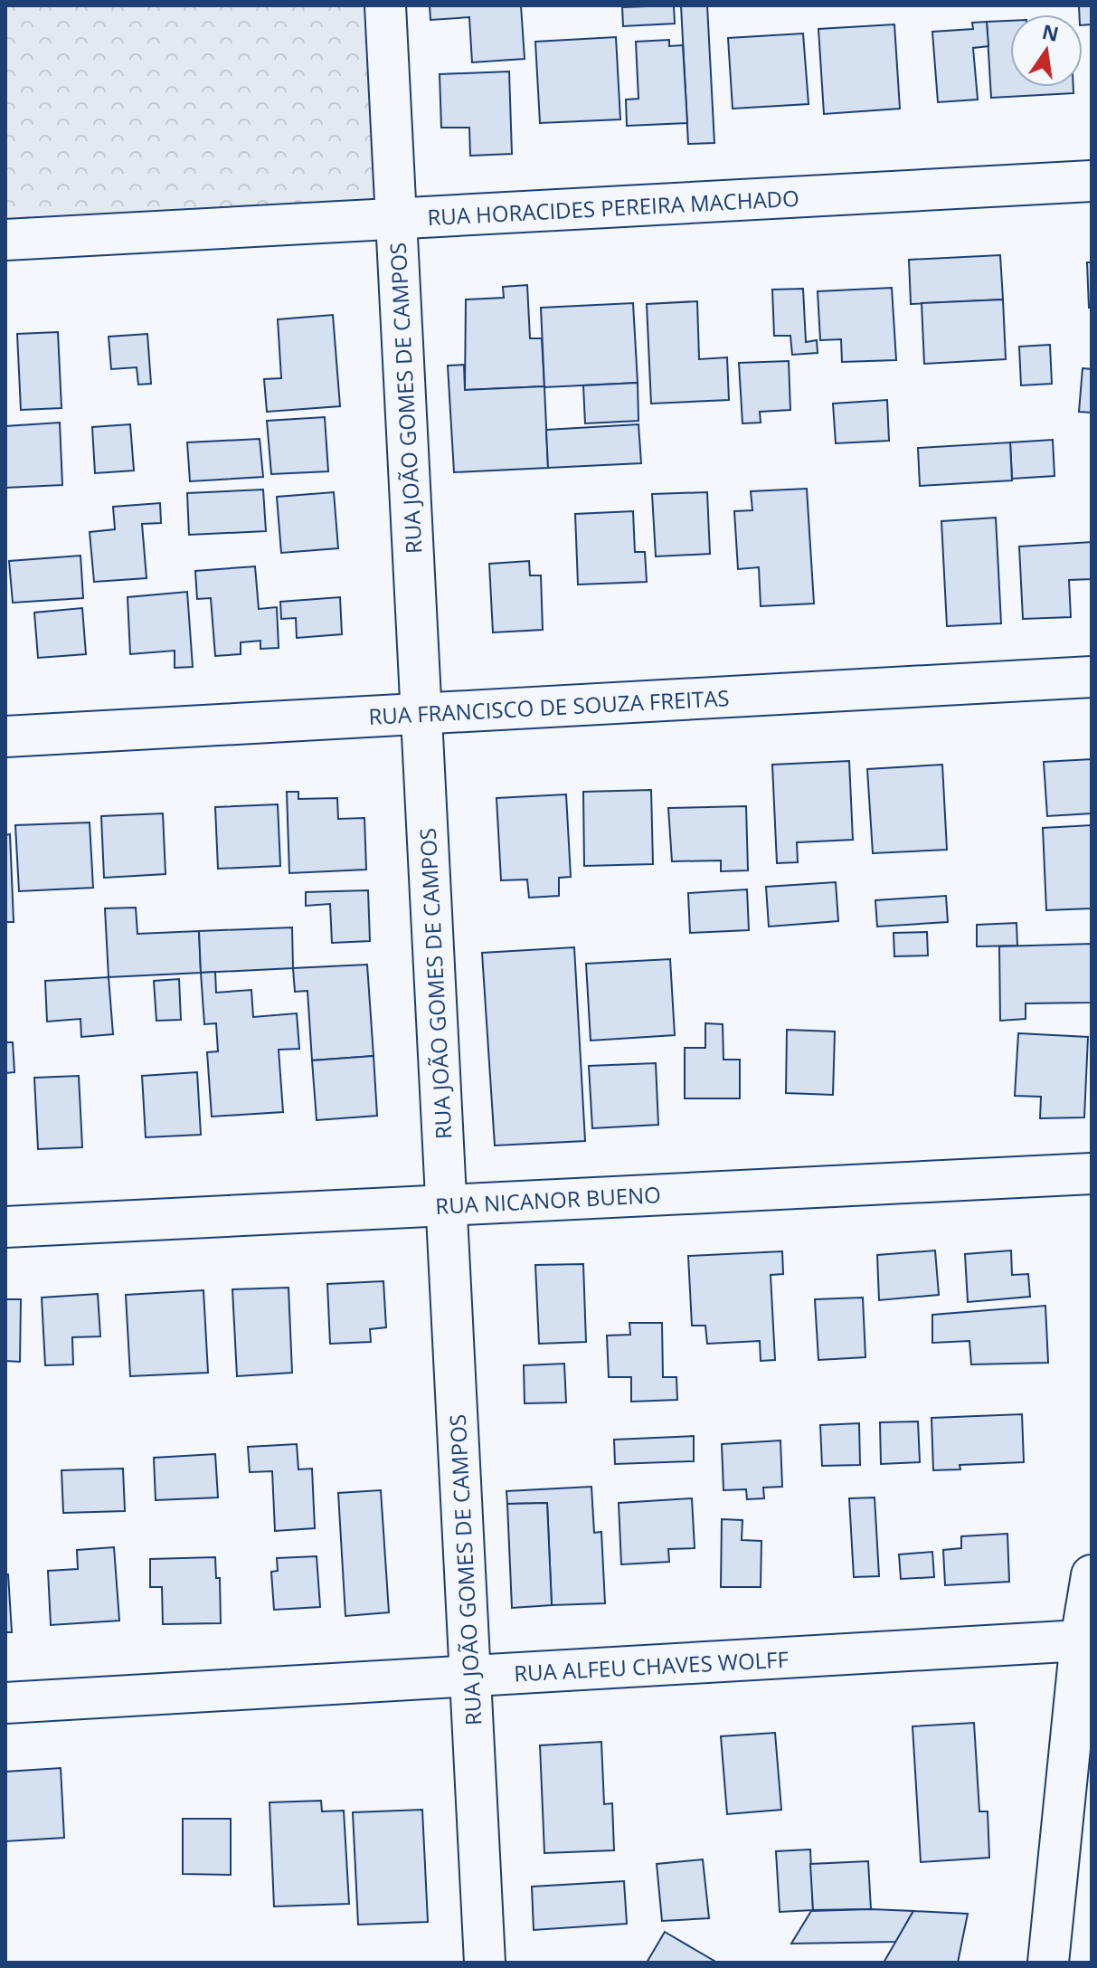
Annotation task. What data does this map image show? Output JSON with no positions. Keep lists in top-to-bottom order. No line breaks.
{"streets":{"street":["RUA HORACIDES PEREIRA MACHADO","RUA JOÃO GOMES DE CAMPOS","RUA FRANCISCO DE SOUZA FREITAS","RUA NICANOR BUENO","RUA ALFEU CHAVES WOLFF"]},"crossings":[["RUA HORACIDES PEREIRA MACHADO","RUA JOÃO GOMES DE CAMPOS"],["RUA JOÃO GOMES DE CAMPOS","RUA FRANCISCO DE SOUZA FREITAS"],["RUA JOÃO GOMES DE CAMPOS","RUA NICANOR BUENO"],["RUA JOÃO GOMES DE CAMPOS","RUA ALFEU CHAVES WOLFF"]],"north":"top"}
